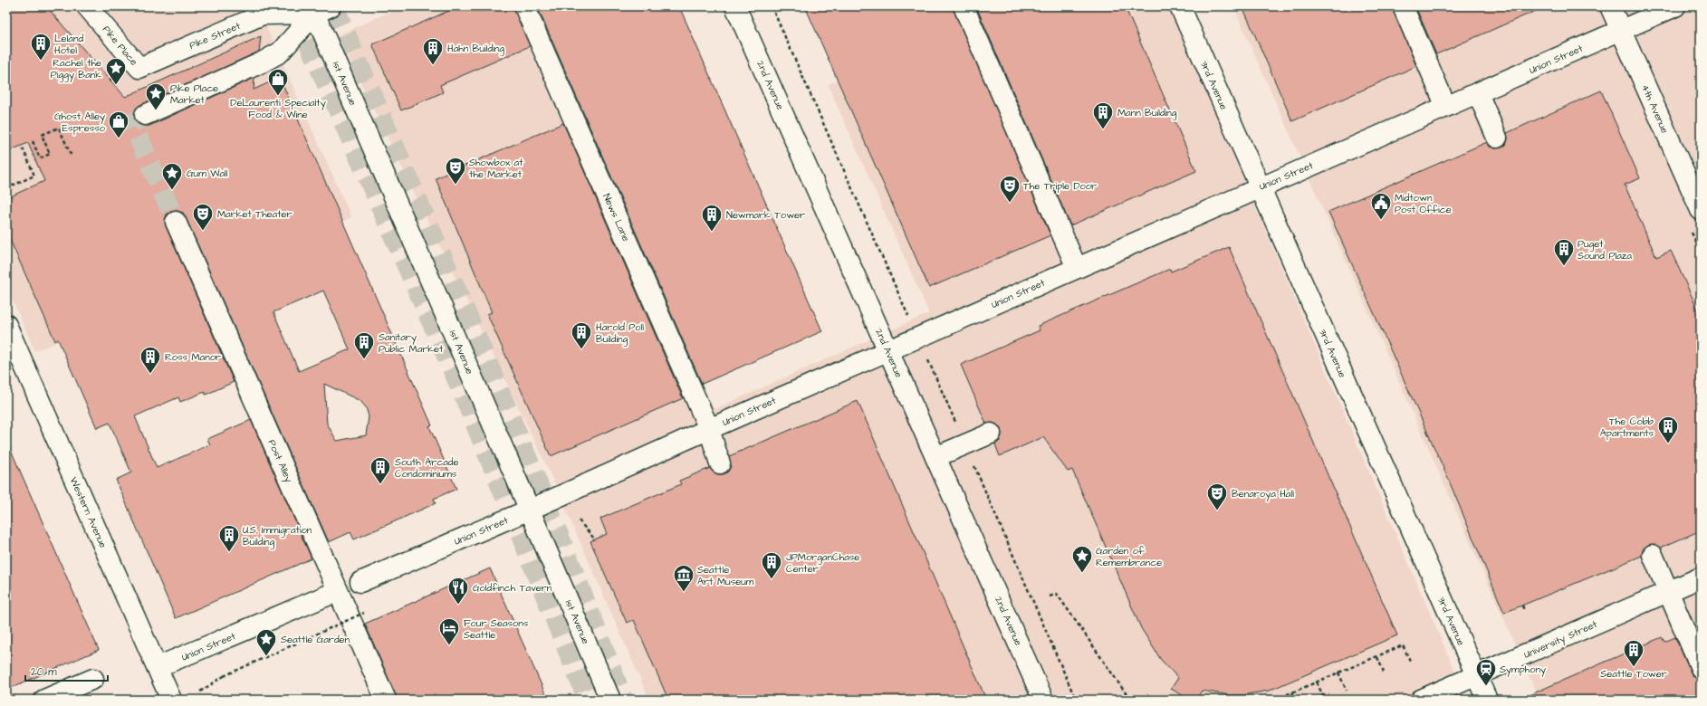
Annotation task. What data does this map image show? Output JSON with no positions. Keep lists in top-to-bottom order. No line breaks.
{"streets":{"main road":["Pike Street","Pike Place","Union Street","1st Avenue","2nd Avenue","3rd Avenue","4th Avenue","News Lane","Post Alley","Western Avenue","University Street"]},"crossings":[["Pike Street","Pike Place"],["Pike Street","1st Avenue"],["Union Street","1st Avenue"],["Union Street","2nd Avenue"],["Union Street","3rd Avenue"],["Union Street","4th Avenue"],["Union Street","News Lane"],["Union Street","Post Alley"],["Union Street","Western Avenue"],["3rd Avenue","University Street"]],"places":{"building":["Leland Hotel","Hahn Building","Mann Building","Newmark Tower","Puget Sound Plaza","Harold Poll Building","Sanitary Public Market","Ross Manor","The Cobb Apartments","South Arcade Condominiums","U.S. Immigration Building","JPMorganChase Center","Seattle Tower"],"place":["Rachel the Piggy Bank","Pike Place Market","Gum Wall","Garden of Remembrance","Seattle Garden"],"shop":["DeLaurenti Specialty Food & Wine","Ghost Alley Espresso"],"theatre":["Showbox at the Market","The Triple Door","Market Theater","Benaroya Hall"],"public building":["Midtown Post Office"],"museum":["Seattle Art Museum"],"restaurant":["Goldfinch Tavern"],"hotel":["Four Seasons Seattle"],"station":["Symphony"]},"scale_bar":"20 m"}
